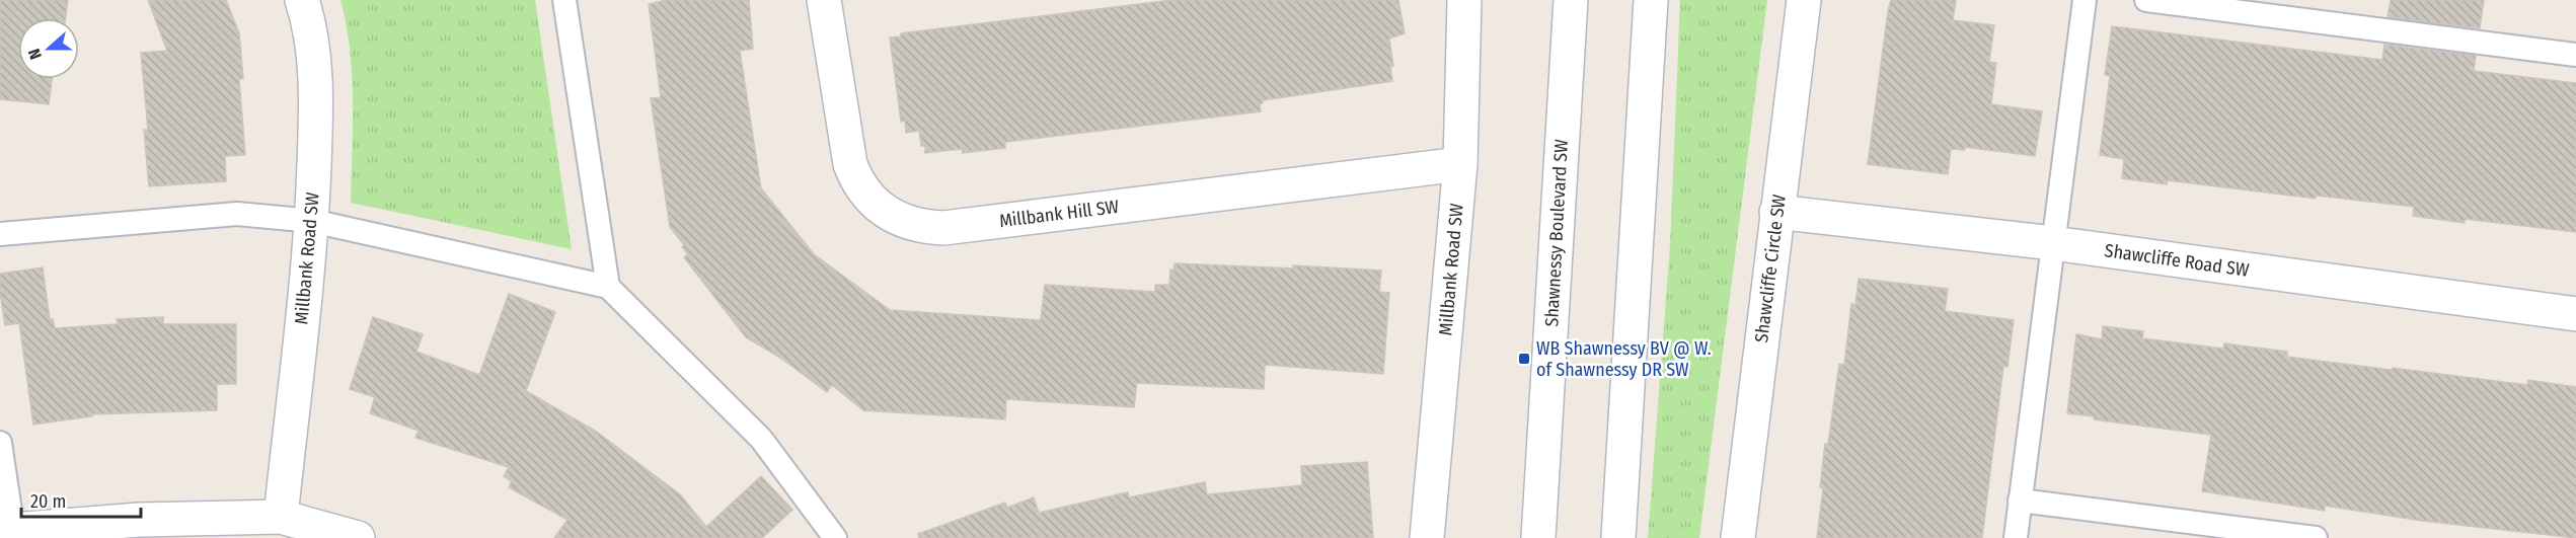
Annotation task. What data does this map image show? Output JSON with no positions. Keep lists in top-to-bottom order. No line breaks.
{"streets":{"street":["Millbank Hill SW","Shawnessy Boulevard SW","Millbank Road SW","Shawcliffe Road SW","Shawcliffe Circle SW"]},"crossings":[["Millbank Hill SW","Millbank Road SW"],["Shawcliffe Road SW","Shawcliffe Circle SW"]],"places":{"transit":["WB Shawnessy BV @ W. of Shawnessy DR SW"]},"scale_bar":"20 m","north":"left"}
